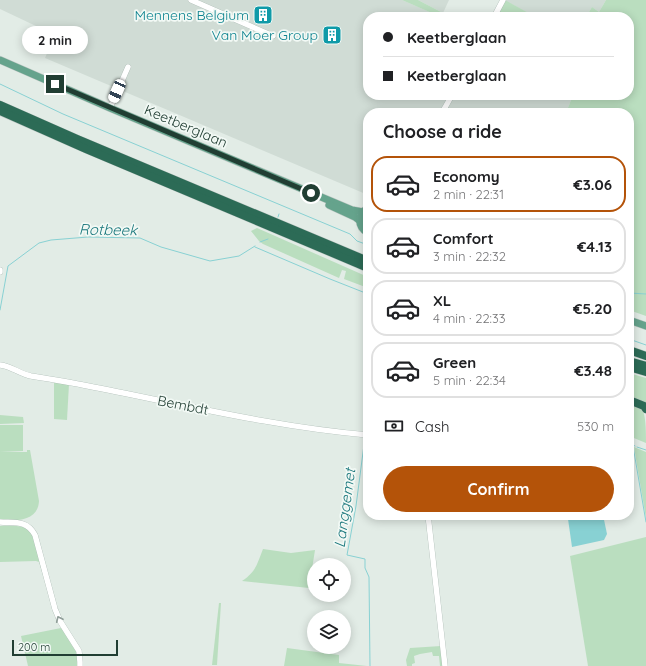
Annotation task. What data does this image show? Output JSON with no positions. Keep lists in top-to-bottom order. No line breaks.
{"streets":{"main road":["Keetberglaan"],"street":["Bembdt"]},"water":["Rotbeek","Langgemet"],"places":{"building":["Mennens Belgium","Van Moer Group"]},"scale_bar":"200 m","page":{"banner":["Keetberglaan","Keetberglaan"],"bubble":"2 min","heading":"Choose a ride","list":[{"name":"Economy","note":"2 min · 22:31","value":"€3.06"},{"name":"Comfort","note":"3 min · 22:32","value":"€4.13"},{"name":"XL","note":"4 min · 22:33","value":"€5.20"},{"name":"Green","note":"5 min · 22:34","value":"€3.48"}],"pay":["Cash","530 m"],"buttons":"Confirm","scale":"200 m"}}
